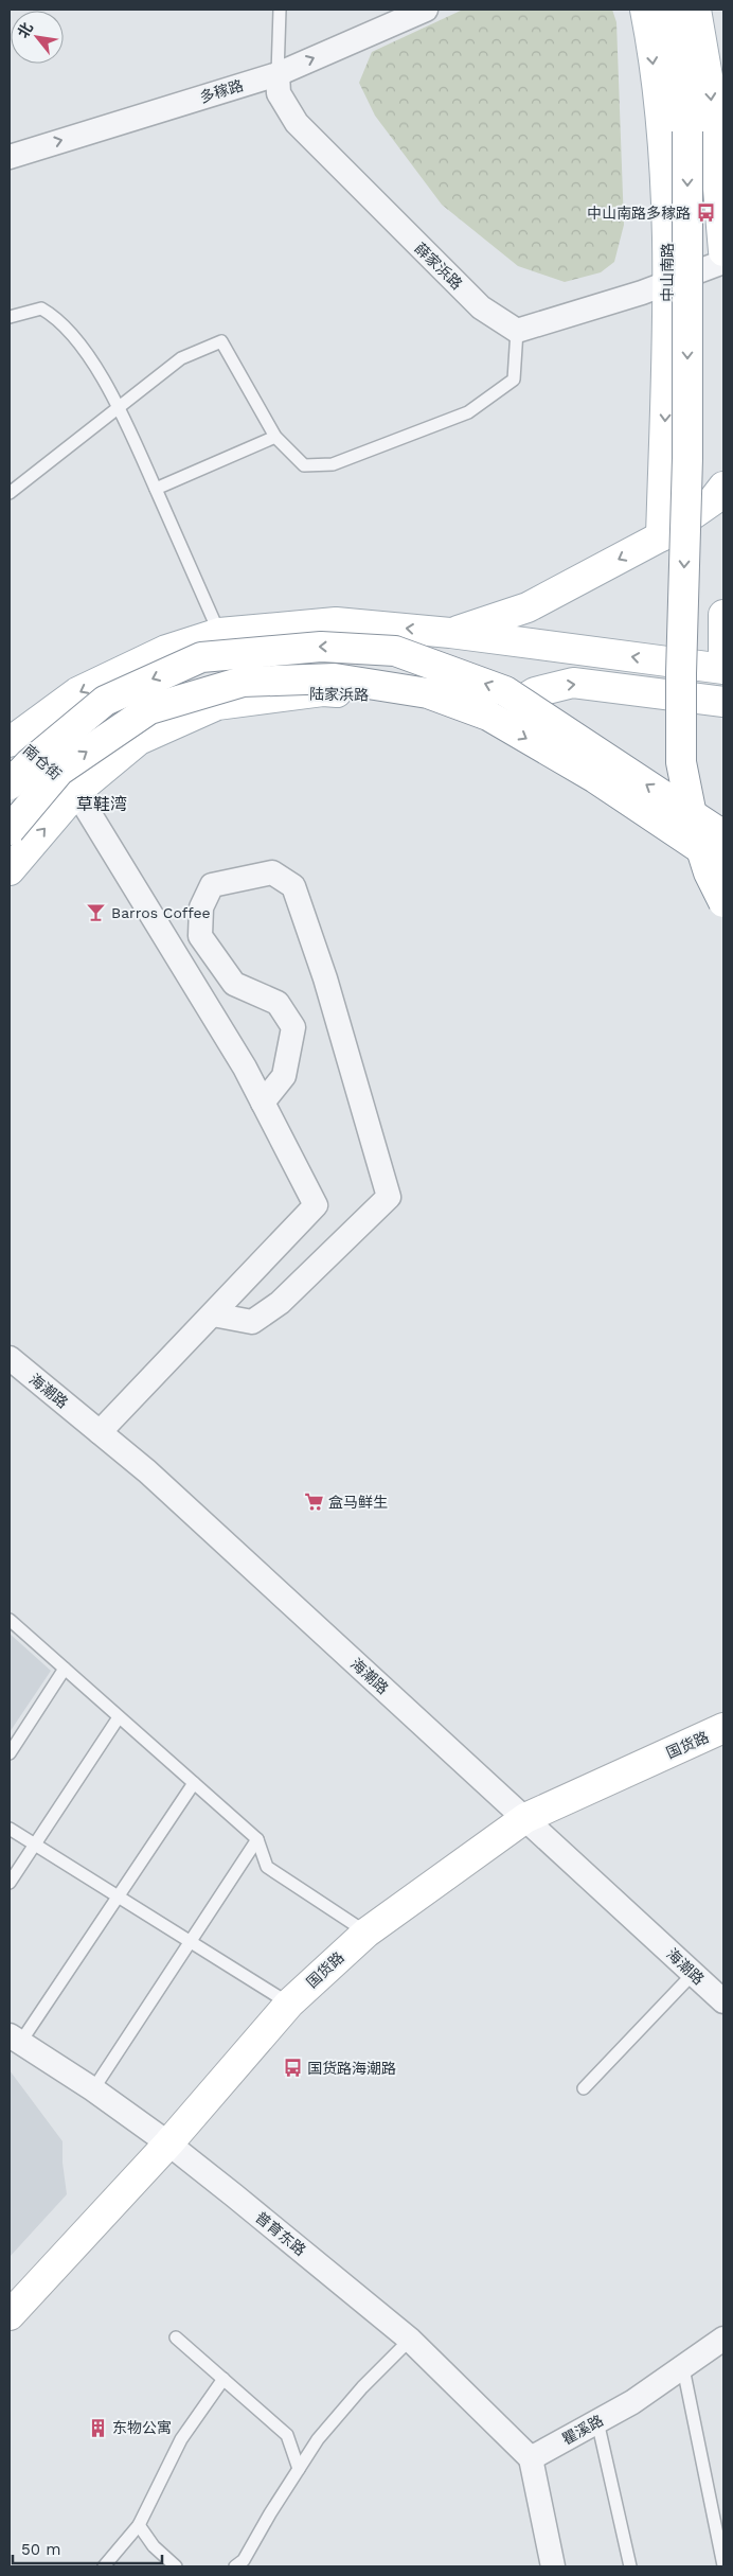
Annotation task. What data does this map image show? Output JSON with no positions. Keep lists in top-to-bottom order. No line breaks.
{"streets":{"main road":["中山南路","陆家浜路","国货路"],"street":["多稼路","薛家浜路","南仓街","海潮路","普育东路","瞿溪路"]},"crossings":[["多稼路","薛家浜路"],["陆家浜路","南仓街"],["海潮路","国货路"],["国货路","普育东路"],["普育东路","瞿溪路"]],"one_way":["多稼路"],"districts":["草鞋湾"],"places":{"bus stop":["中山南路多稼路","国货路海潮路"],"bar":["Barros Coffee"],"supermarket":["盒马鲜生"],"building":["东物公寓"]},"scale_bar":"50 m","north":"top left"}
